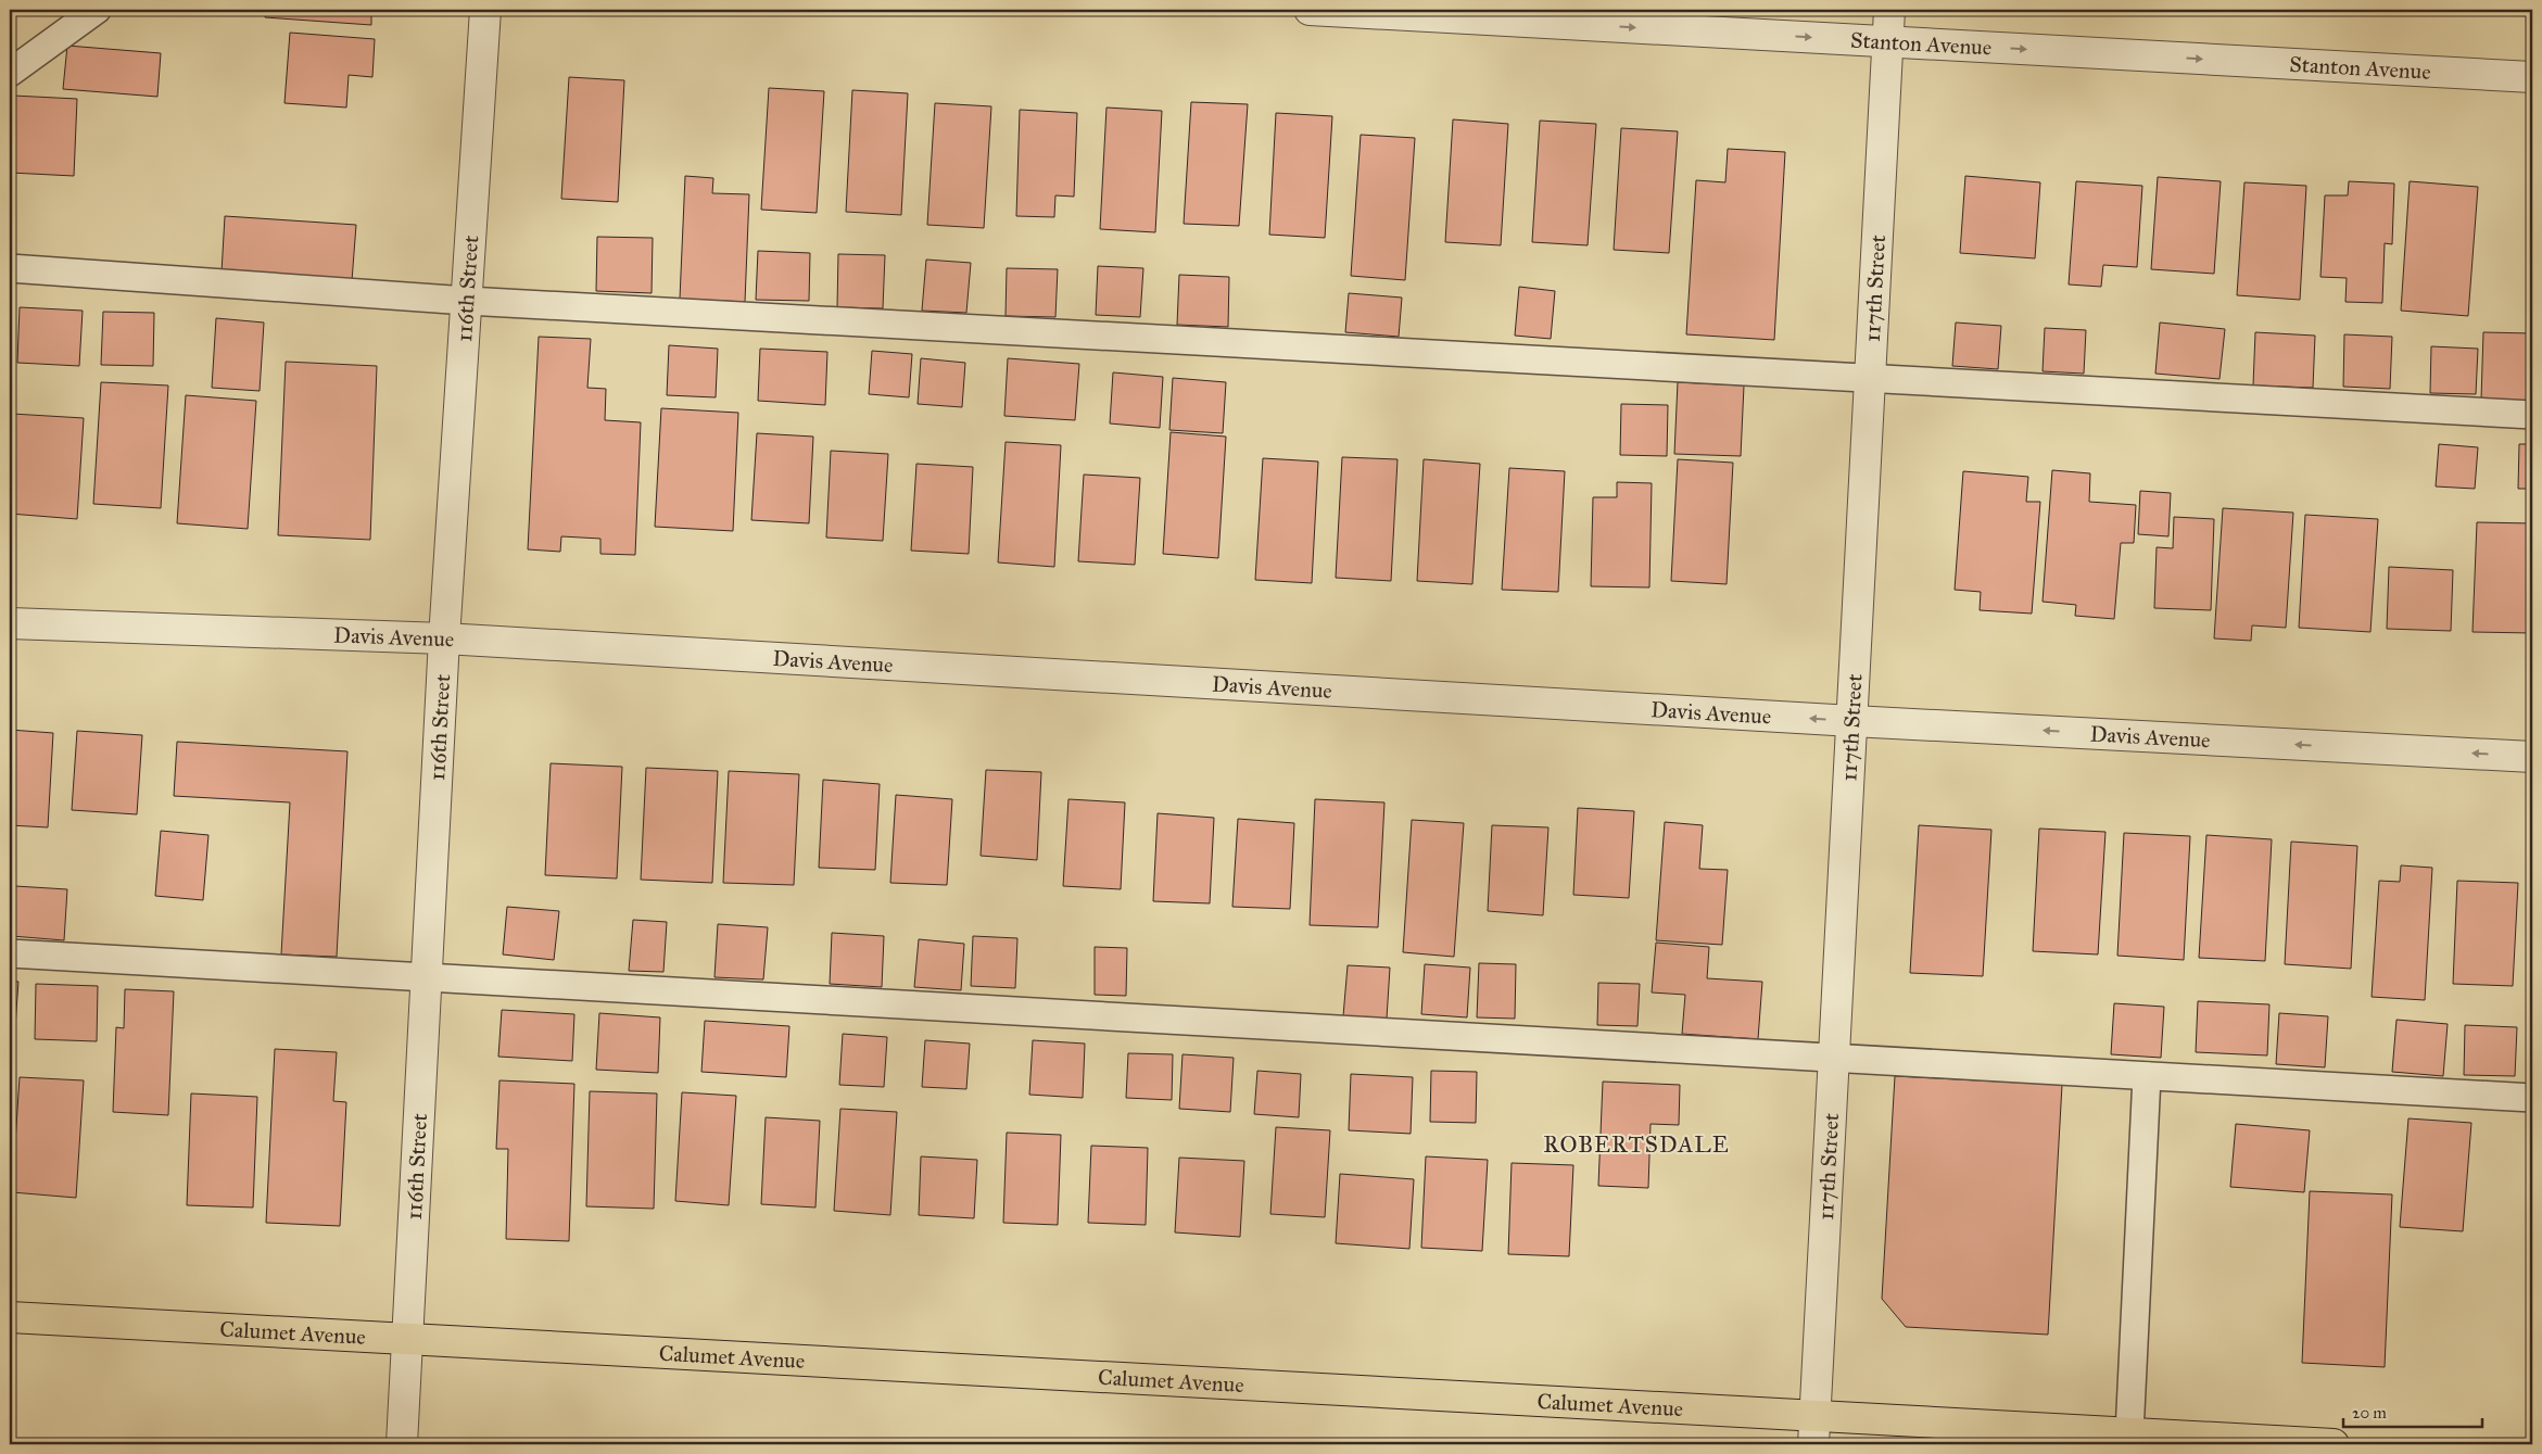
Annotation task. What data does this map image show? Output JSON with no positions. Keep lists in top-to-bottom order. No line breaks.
{"streets":{"main road":["Calumet Avenue"],"street":["Stanton Avenue","116th Street","117th Street","Davis Avenue"]},"crossings":[["Stanton Avenue","117th Street"],["116th Street","Davis Avenue"],["116th Street","Calumet Avenue"],["117th Street","Davis Avenue"],["117th Street","Calumet Avenue"]],"one_way":["Stanton Avenue","Davis Avenue"],"districts":["ROBERTSDALE"],"scale_bar":"20 m"}
